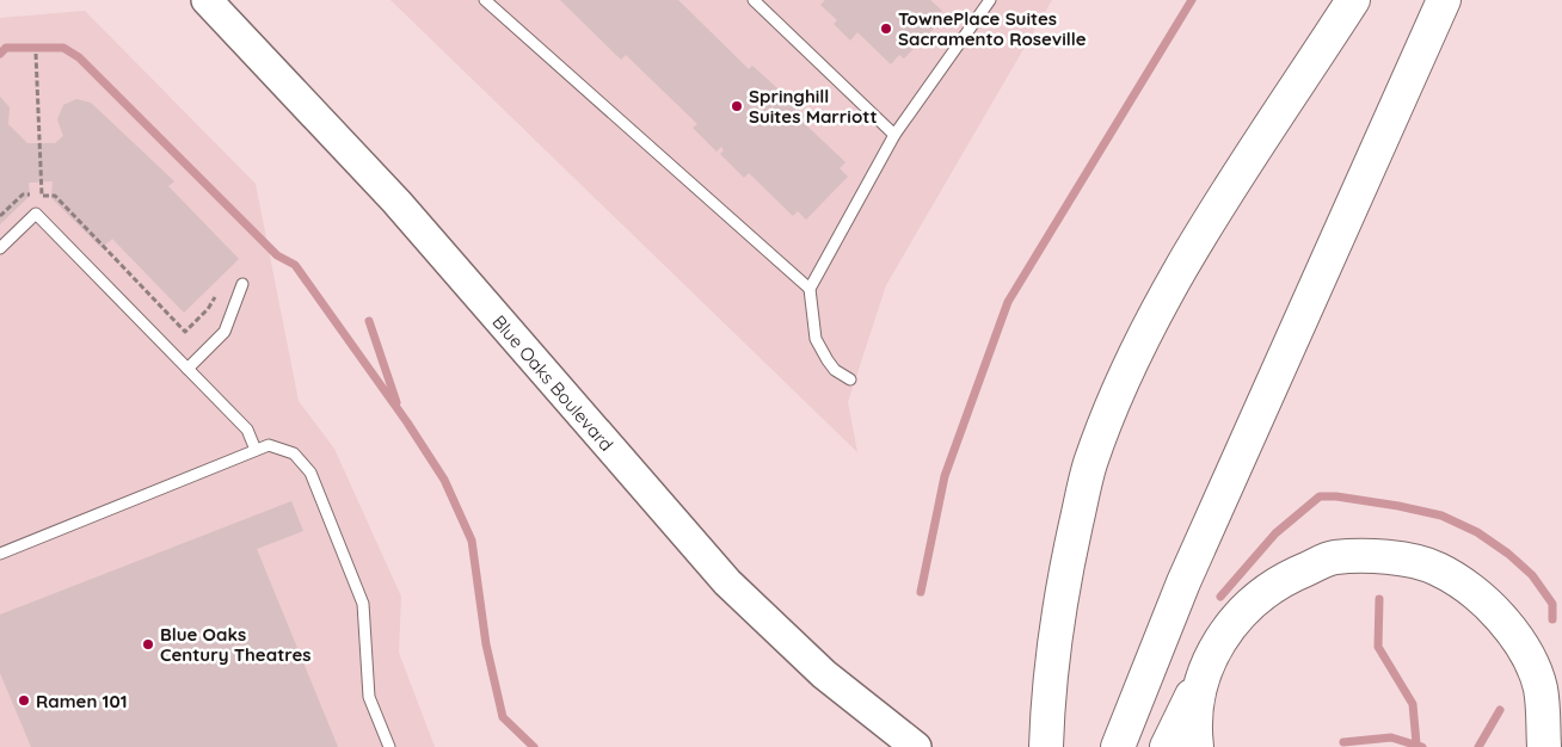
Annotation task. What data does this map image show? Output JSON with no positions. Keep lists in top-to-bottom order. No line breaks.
{"streets":{"main road":["Blue Oaks Boulevard"]},"places":["TownePlace Suites Sacramento Roseville","Springhill Suites Marriott","Blue Oaks Century Theatres","Ramen 101"]}
